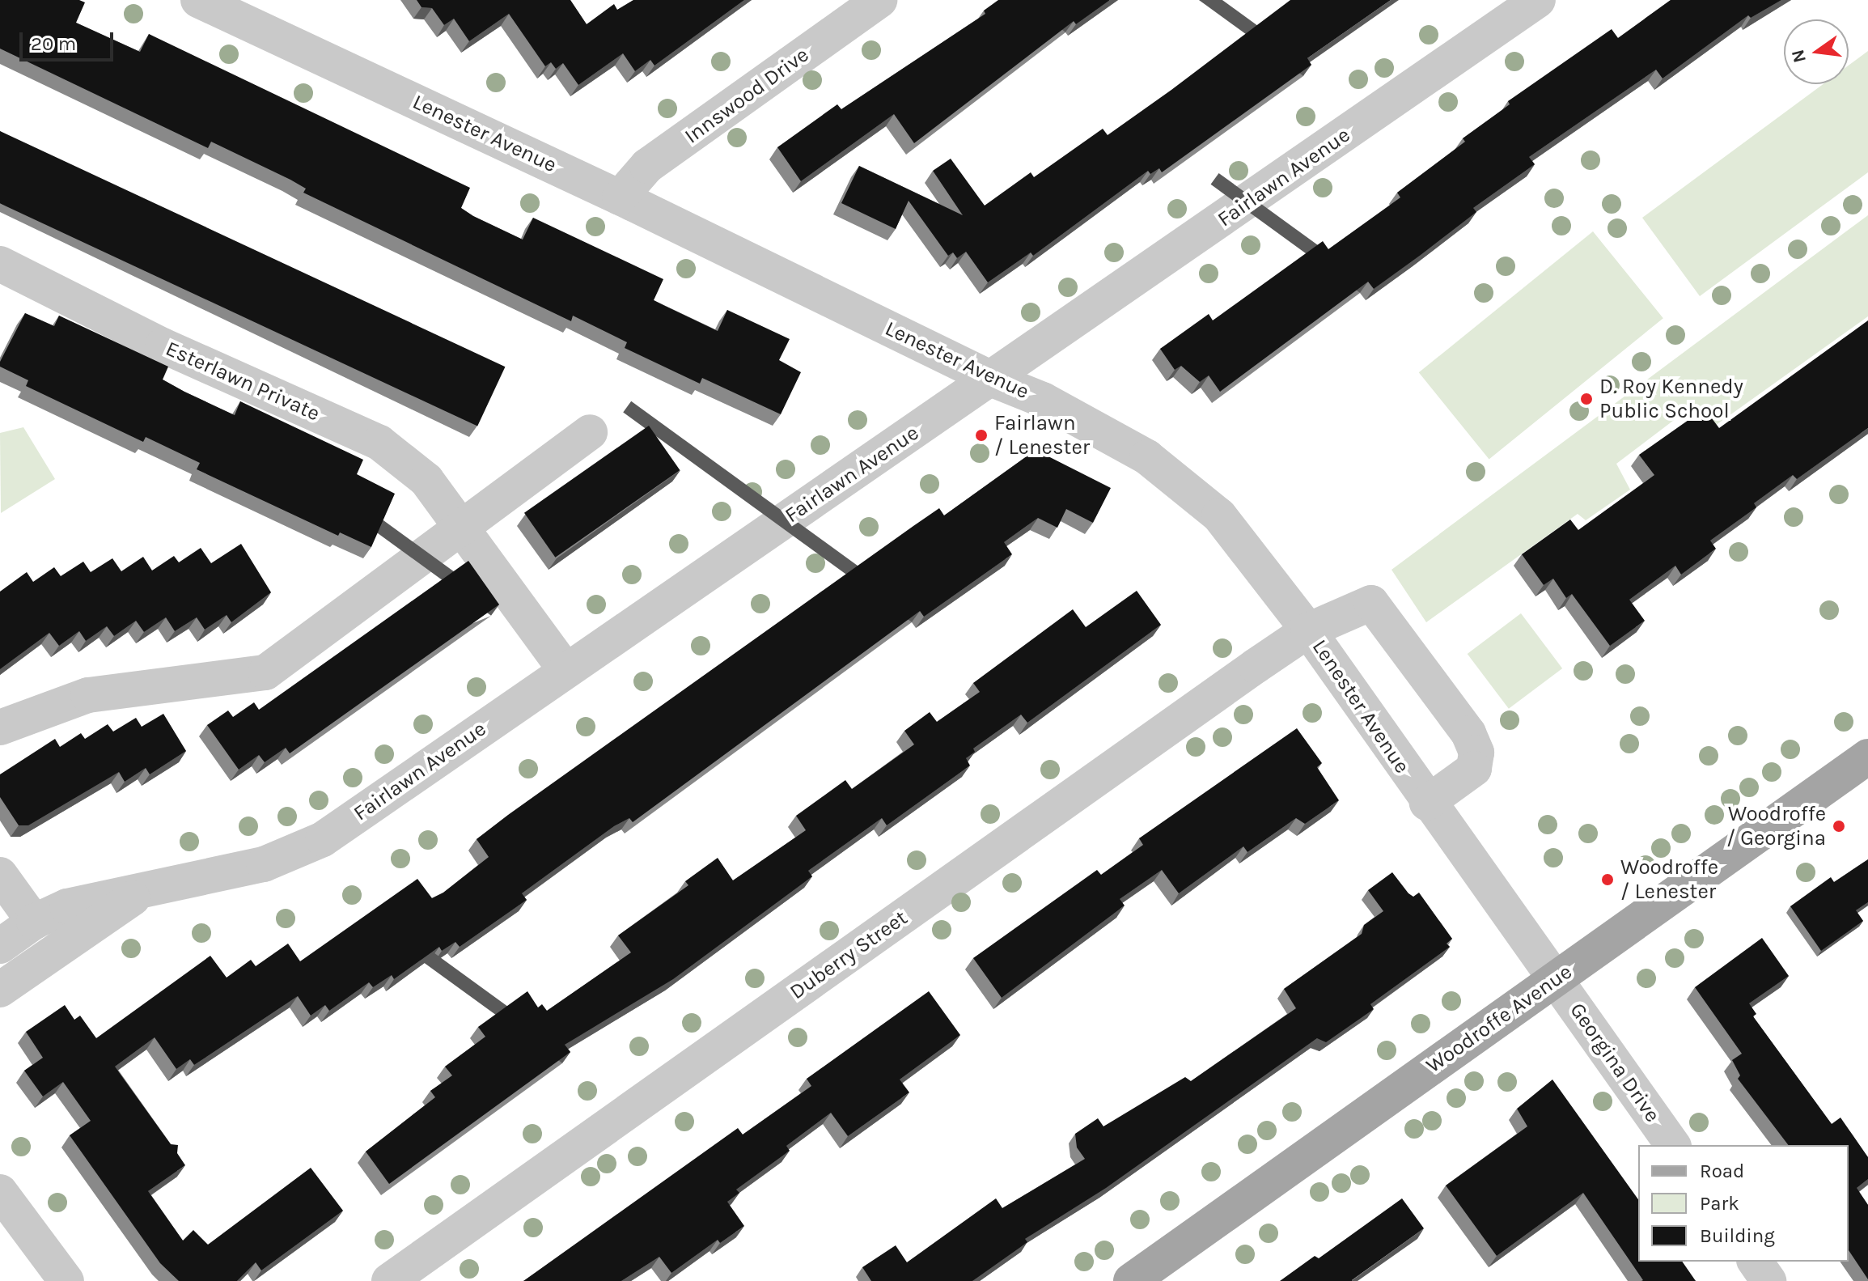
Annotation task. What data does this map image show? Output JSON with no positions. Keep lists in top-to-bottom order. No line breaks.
{"streets":{"main road":["Woodroffe Avenue"],"street":["Innswood Drive","Lenester Avenue","Fairlawn Avenue","Esterlawn Private","Duberry Street","Georgina Drive"]},"crossings":[["Innswood Drive","Lenester Avenue"],["Lenester Avenue","Fairlawn Avenue"],["Lenester Avenue","Duberry Street"],["Lenester Avenue","Woodroffe Avenue"],["Lenester Avenue","Georgina Drive"],["Fairlawn Avenue","Esterlawn Private"],["Woodroffe Avenue","Georgina Drive"]],"places":["D. Roy Kennedy Public School","Fairlawn / Lenester","Woodroffe / Georgina","Woodroffe / Lenester"],"legend":["Road","Park","Building"],"scale_bar":"20 m","north":"left"}
